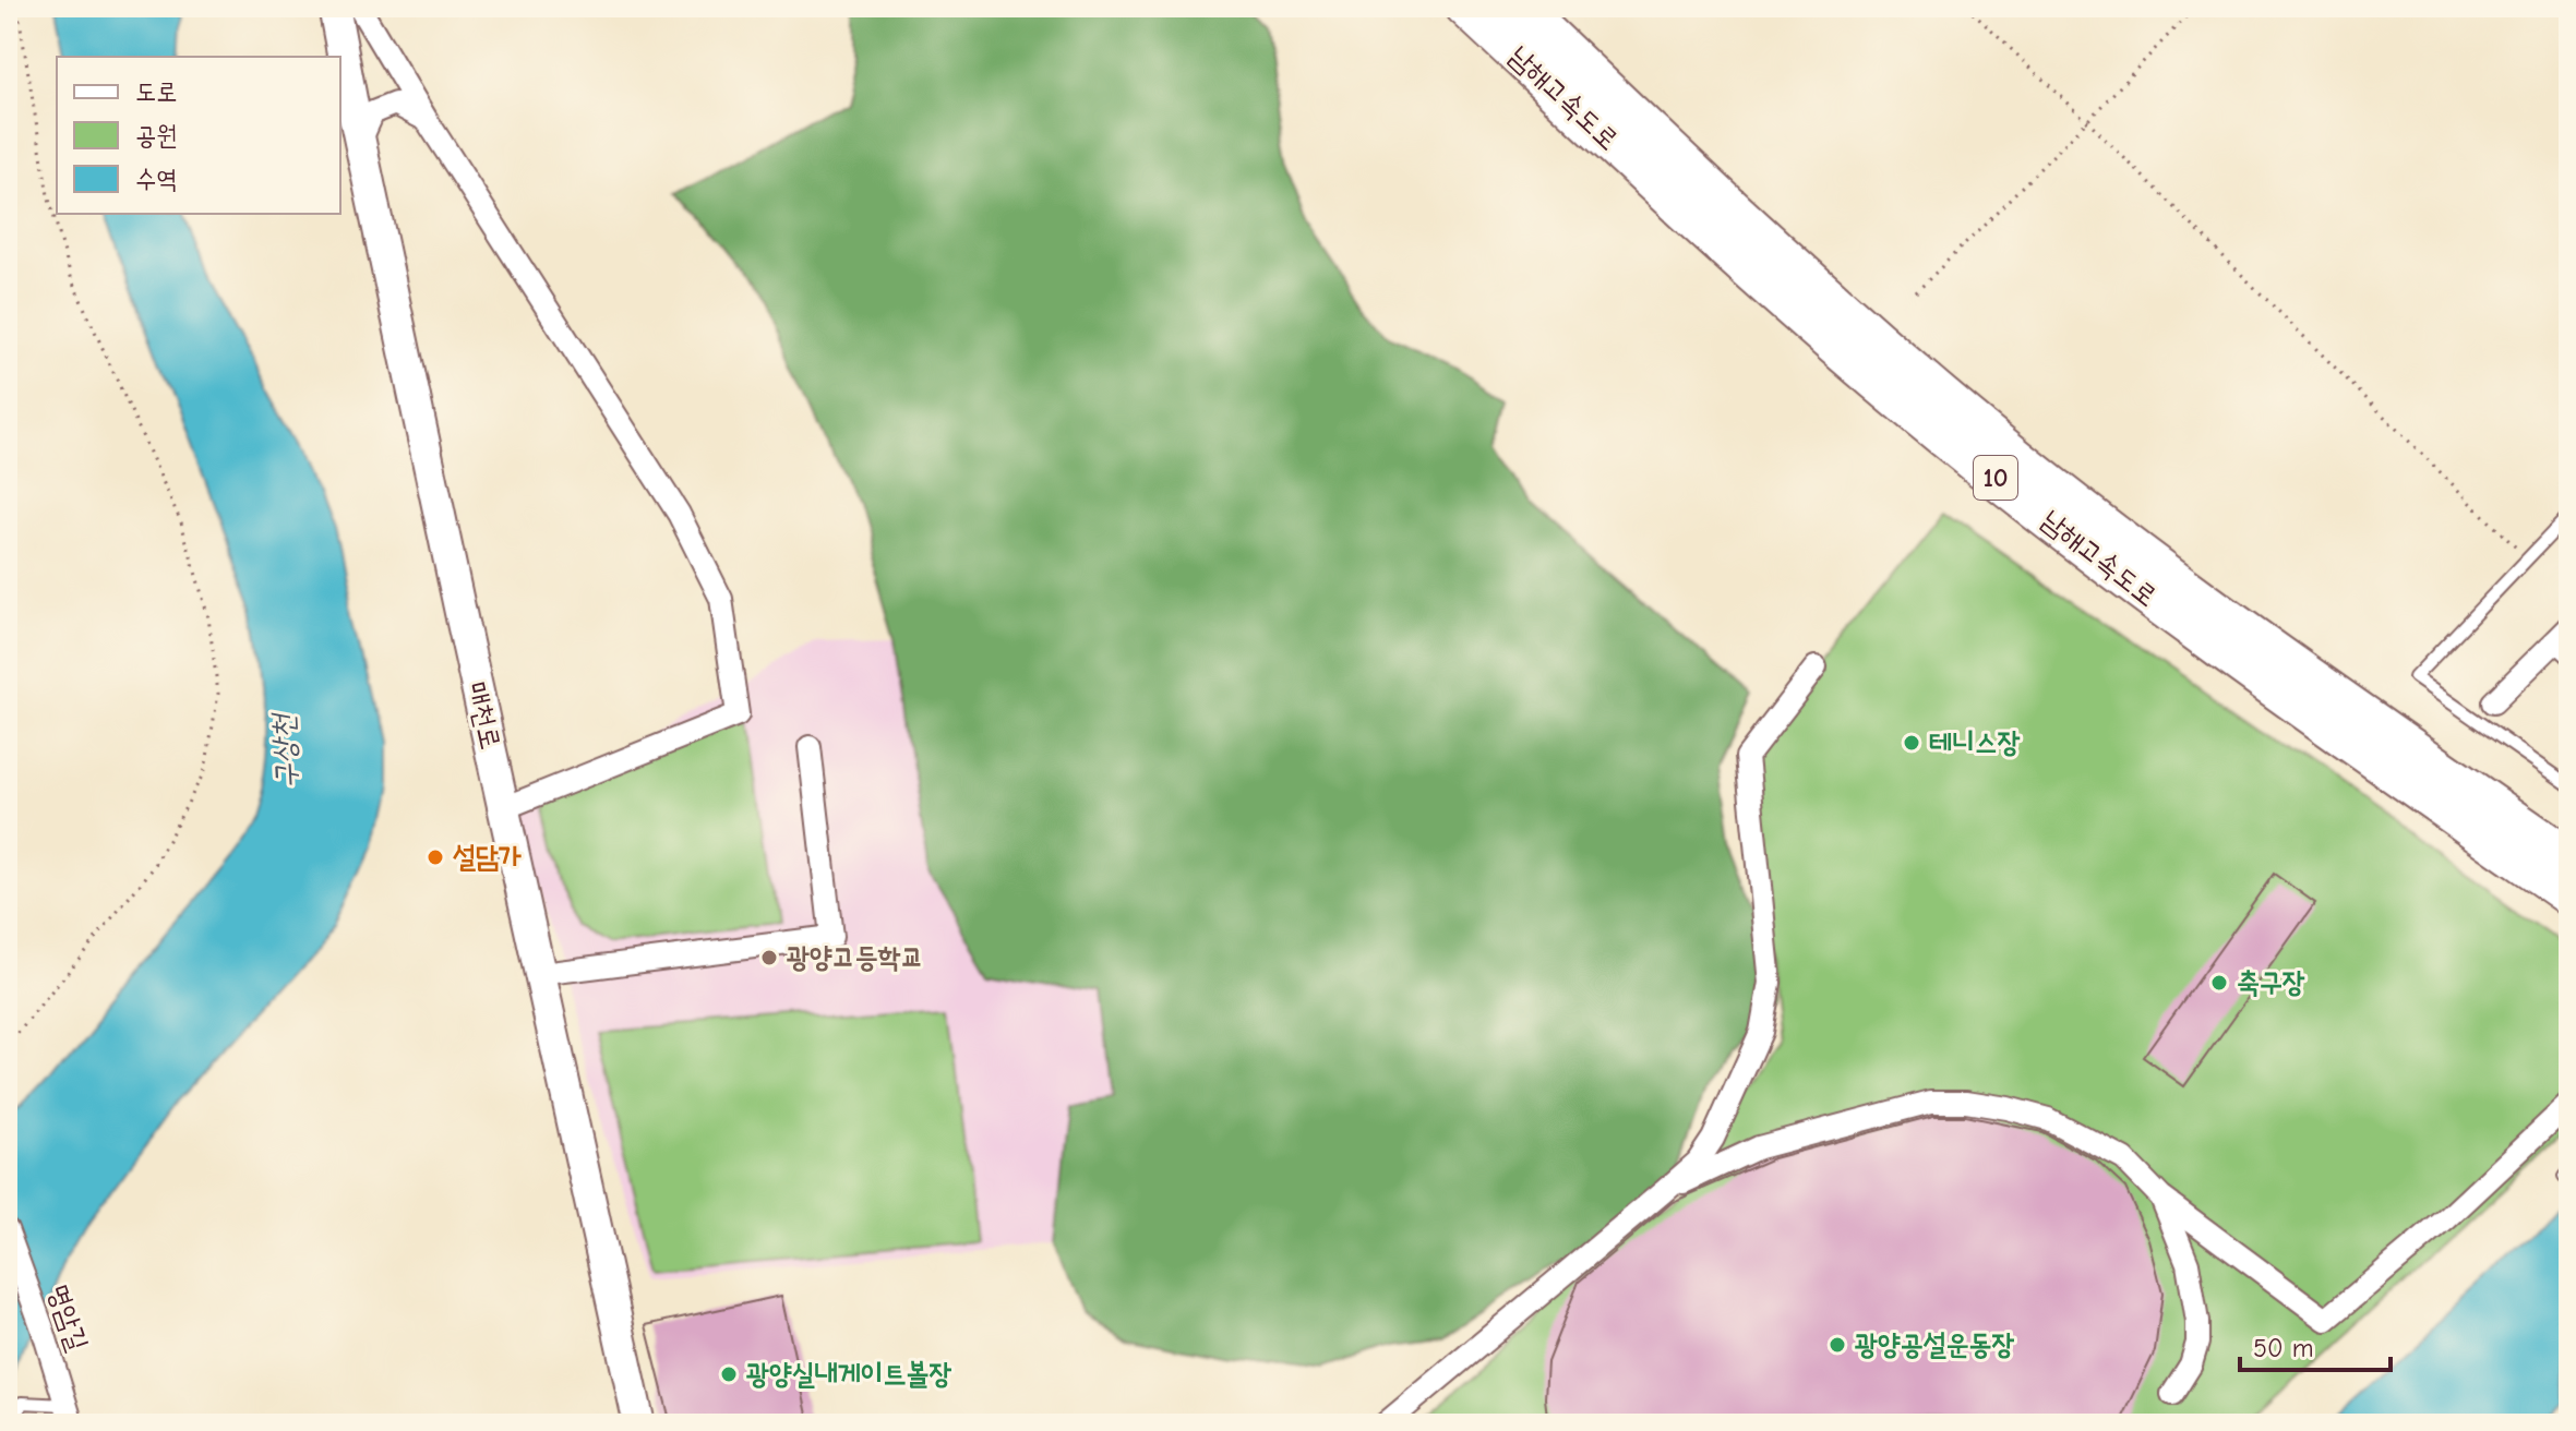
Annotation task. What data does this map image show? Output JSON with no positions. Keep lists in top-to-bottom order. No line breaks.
{"streets":{"highway":["남해고속도로","10"],"main road":["매천로"],"street":["명암길"]},"water":["구상천"],"places":["테니스장","설담가","광양고등학교","축구장","광양공설운동장","광양실내게이트볼장"],"legend":["도로","공원","수역"],"scale_bar":"50 m"}
